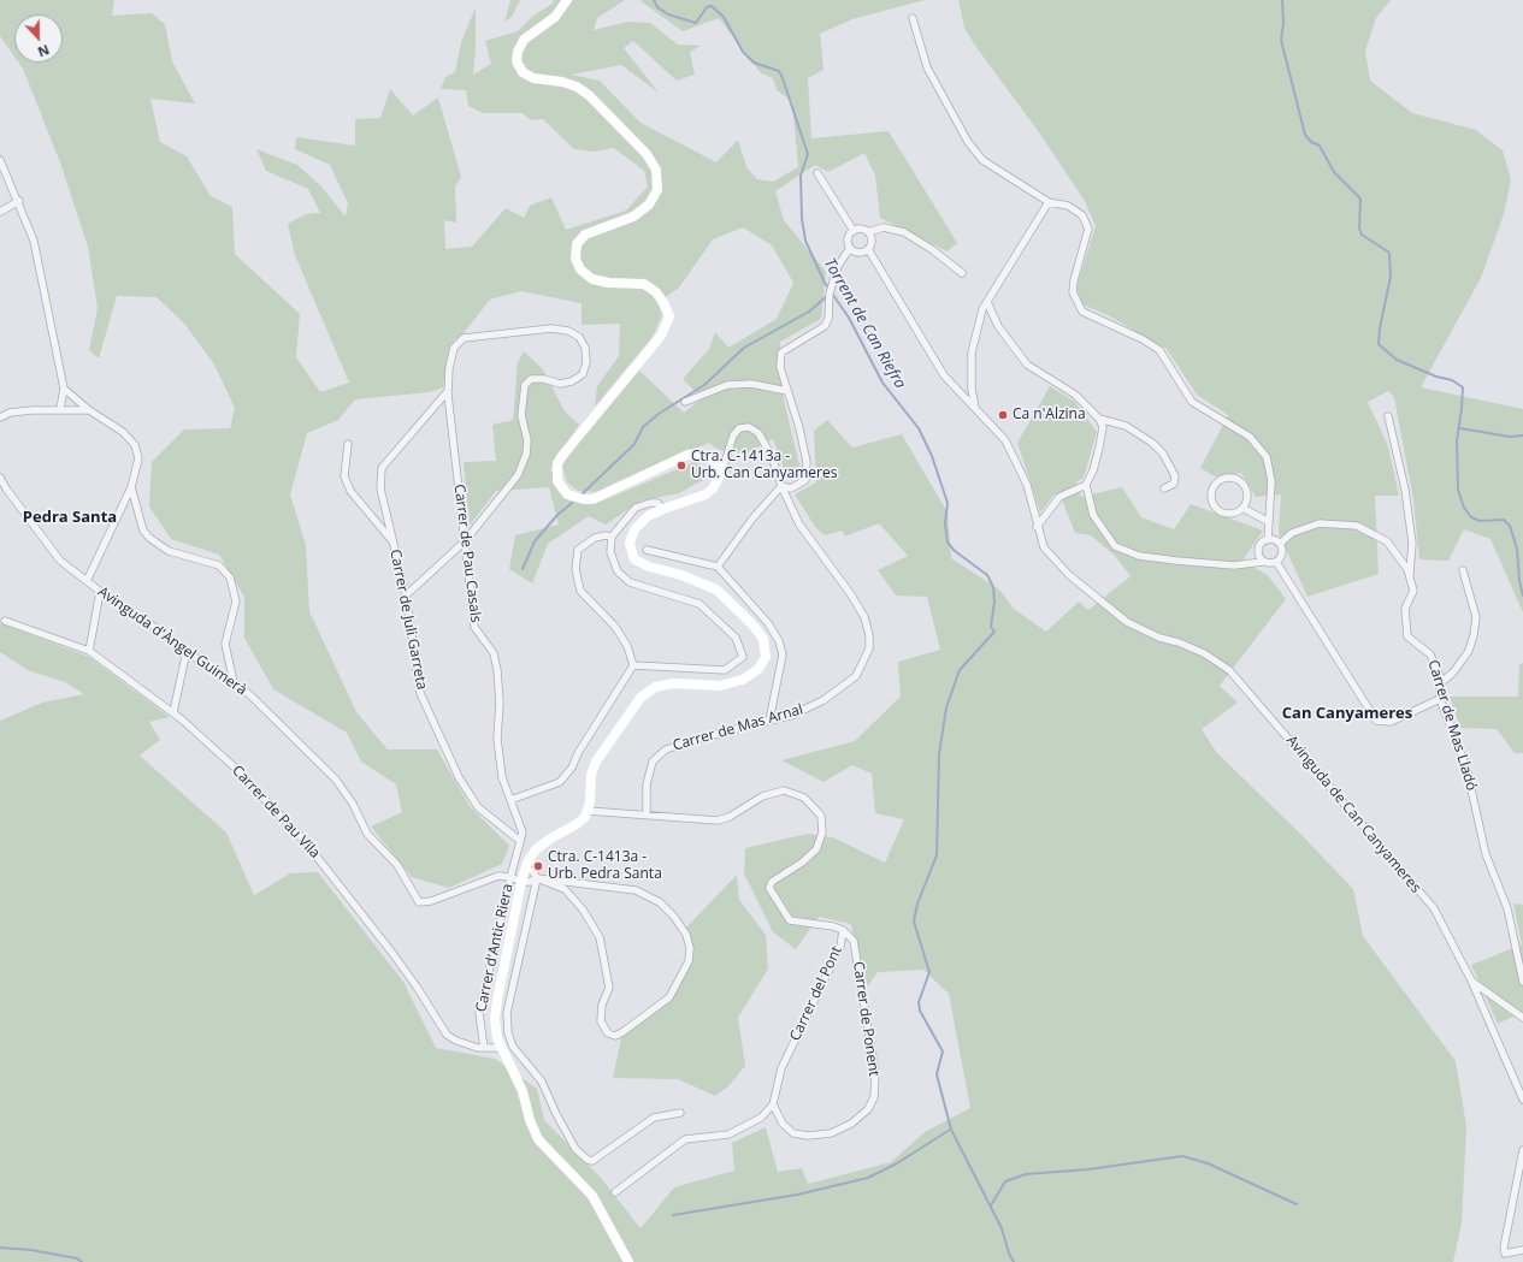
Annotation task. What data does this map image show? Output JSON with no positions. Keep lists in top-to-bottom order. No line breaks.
{"streets":{"street":["Carrer de Pau Casals","Carrer de Juli Garreta","Avinguda d'Àngel Guimerà","Carrer de Mas Lladó","Carrer de Mas Arnal","Carrer de Pau Vila","Avinguda de Can Canyameres","Carrer d'Antic Riera","Carrer del Pont","Carrer de Ponent"]},"crossings":[["Carrer de Pau Casals","Carrer de Juli Garreta"],["Carrer de Pau Casals","Avinguda d'Àngel Guimerà"],["Carrer de Pau Casals","Carrer d'Antic Riera"],["Avinguda d'Àngel Guimerà","Carrer d'Antic Riera"],["Carrer de Mas Arnal","Carrer del Pont"],["Carrer de Pau Vila","Carrer d'Antic Riera"],["Carrer del Pont","Carrer de Ponent"]],"districts":["Pedra Santa","Can Canyameres"],"water":["Torrent de Can Riefra"],"places":["Ca n'Alzina","Ctra. C-1413a - Urb. Can Canyameres","Ctra. C-1413a - Urb. Pedra Santa"],"north":"bottom"}
